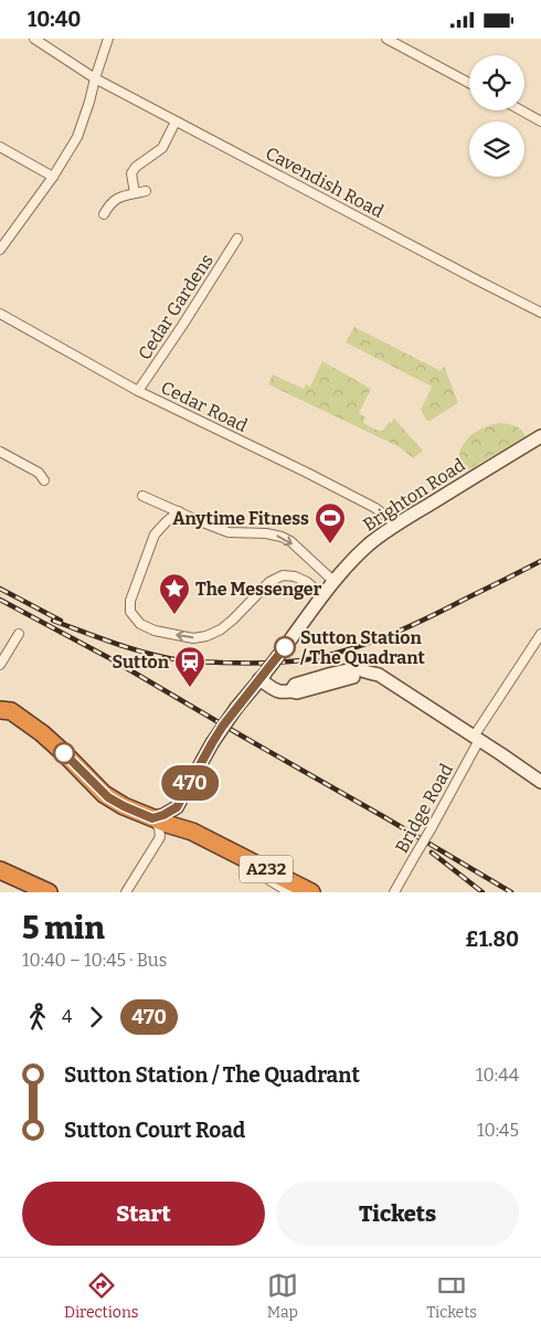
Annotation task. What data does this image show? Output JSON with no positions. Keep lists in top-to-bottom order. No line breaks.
{"streets":{"highway":["A232"],"main road":["Brighton Road"],"street":["Cavendish Road","Cedar Gardens","Cedar Road","Bridge Road"]},"crossings":[["Cedar Gardens","Cedar Road"],["Cedar Road","Brighton Road"]],"places":{"sports":["Anytime Fitness"],"place":["The Messenger"],"other":["Sutton Station / The Quadrant"],"station":["Sutton"]},"lines":["bus line 470"],"page":{"status":"10:40","on_map":"470","heading":["5 min","10:40 – 10:45 · Bus","£1.80"],"legs":["4","470"],"list":[{"name":"Sutton Station / The Quadrant","value":"10:44"},{"name":"Sutton Court Road","value":"10:45"}],"buttons":["Start","Tickets"],"tabs":["Directions","Map","Tickets"]}}
